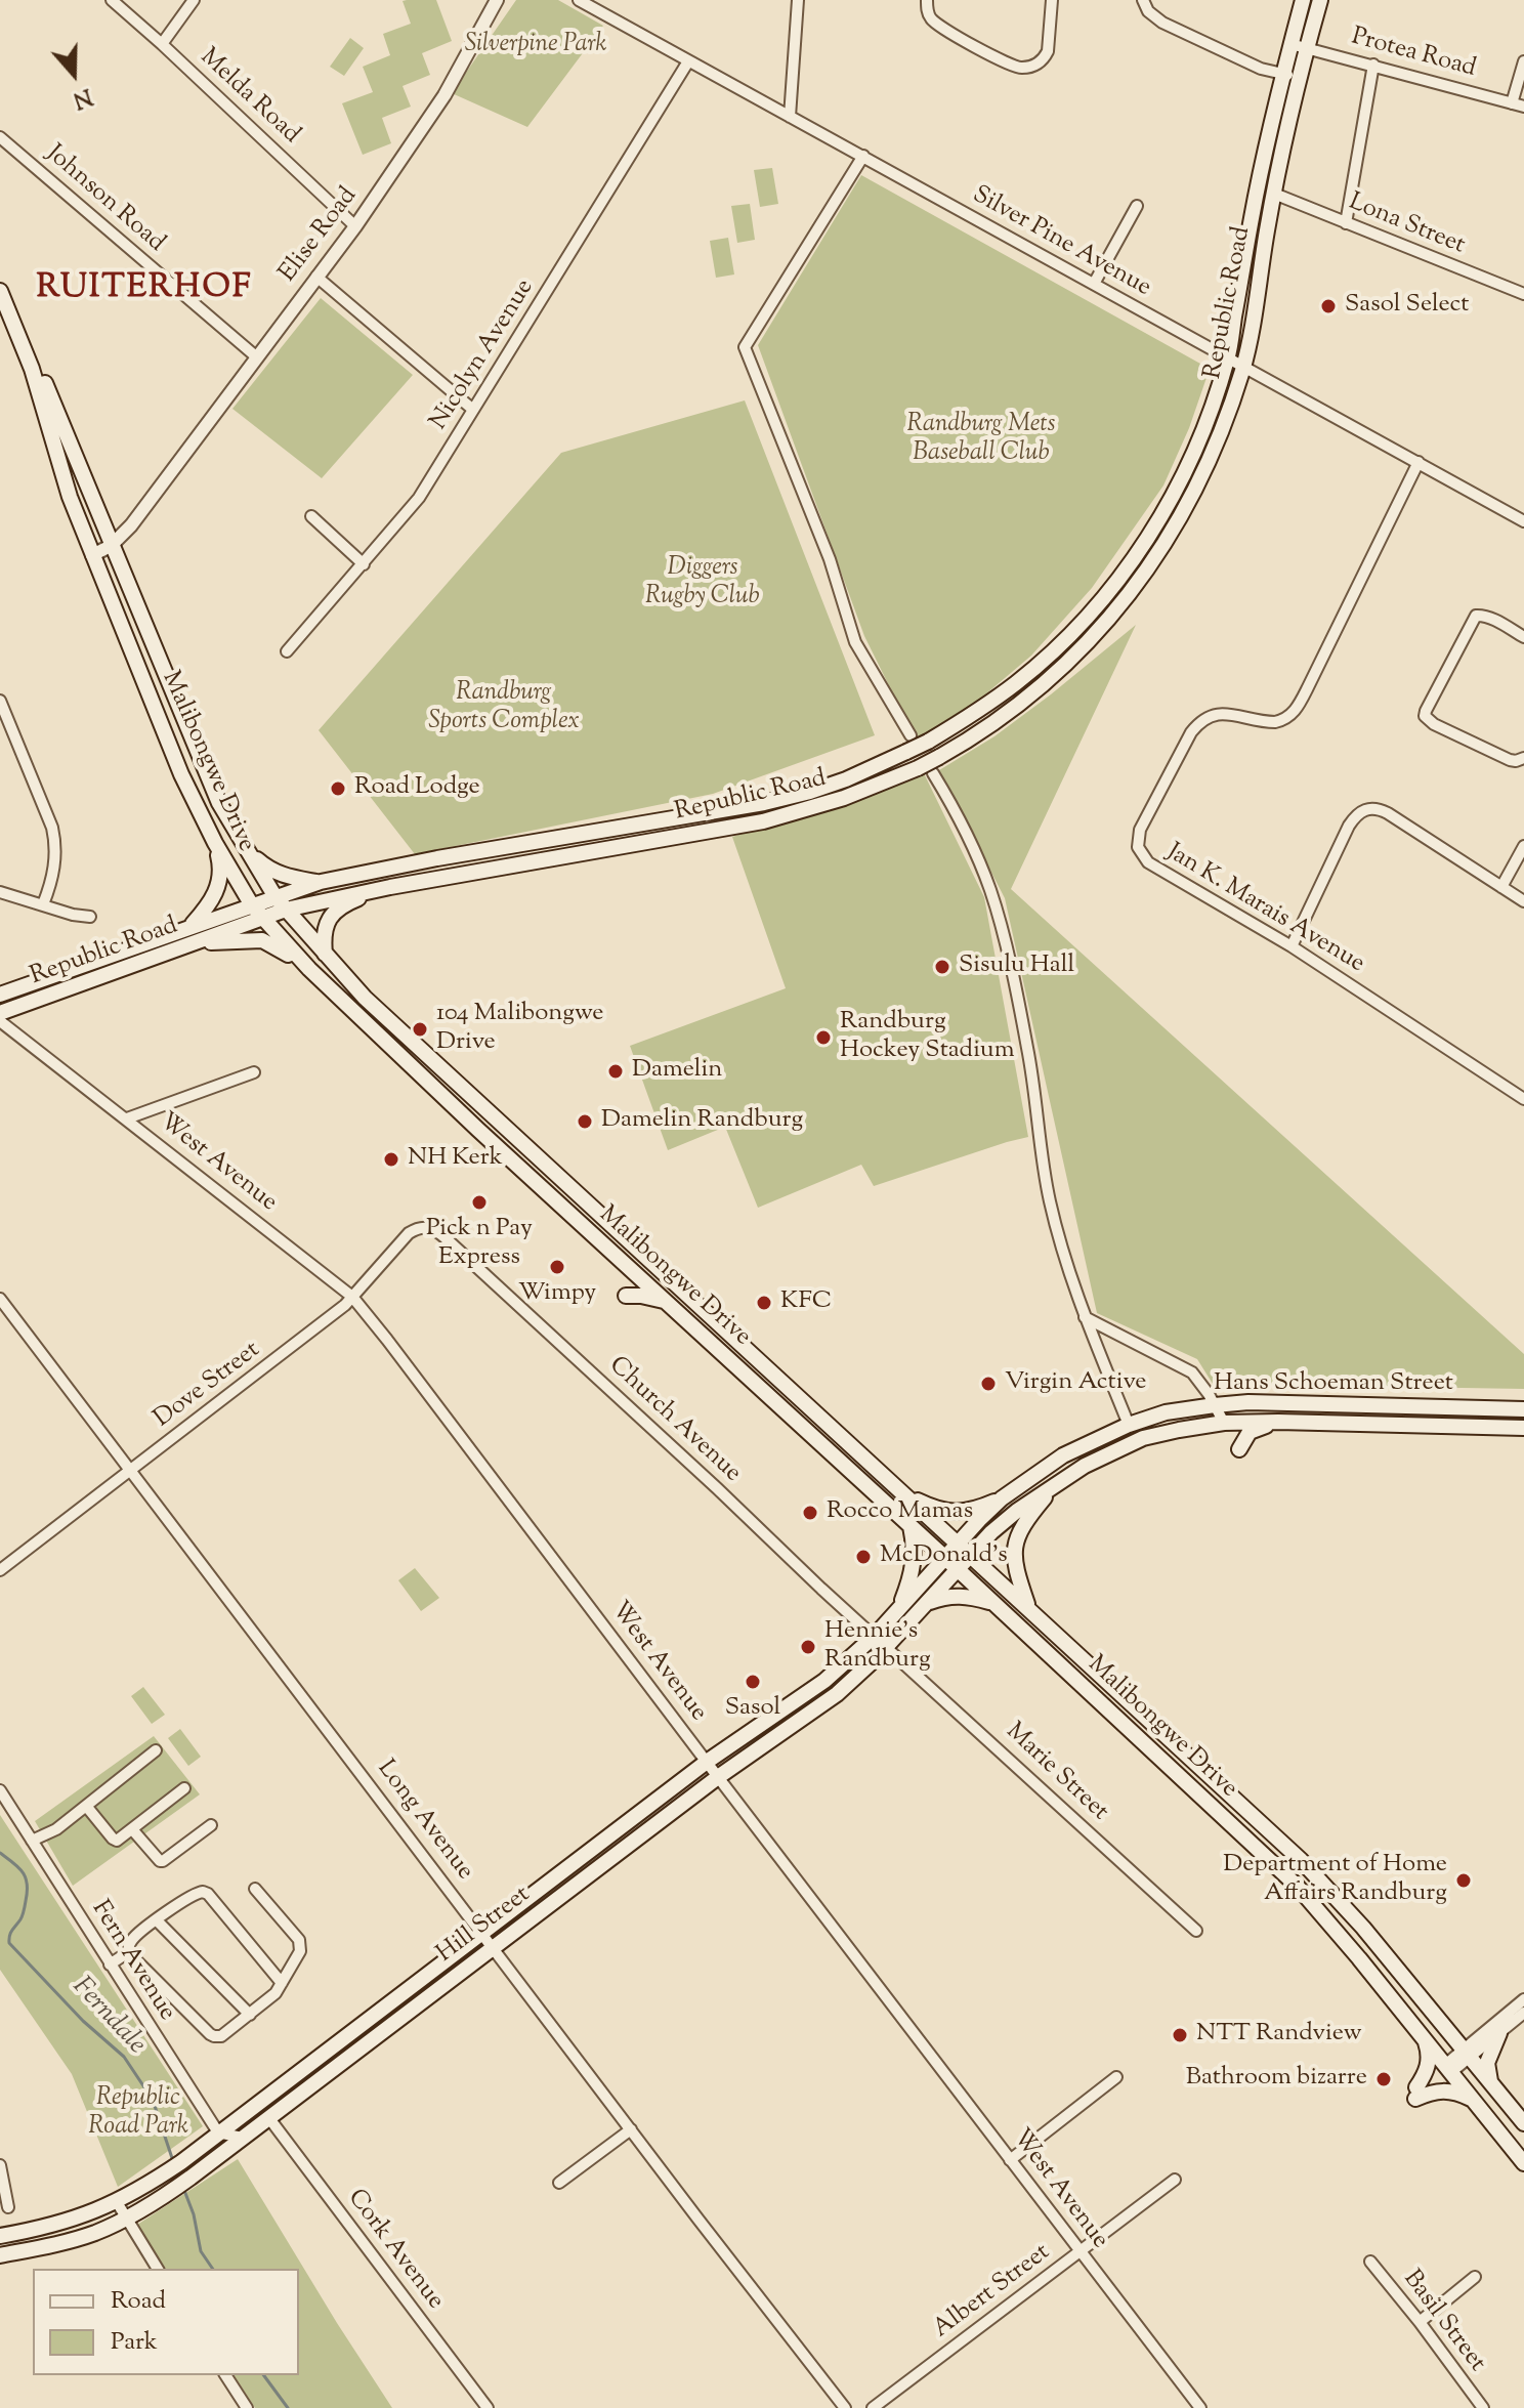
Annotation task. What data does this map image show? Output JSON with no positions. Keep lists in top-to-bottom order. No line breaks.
{"streets":{"main road":["Republic Road","Malibongwe Drive","Hans Schoeman Street","Hill Street"],"street":["Protea Road","Melda Road","Johnson Road","Lona Street","Elise Road","Silver Pine Avenue","Nicolyn Avenue","Jan K. Marais Avenue","West Avenue","Dove Street","Church Avenue","Marie Street","Long Avenue","Fern Avenue","Cork Avenue","Albert Street","Basil Street"]},"crossings":[["Protea Road","Republic Road"],["Melda Road","Elise Road"],["Johnson Road","Elise Road"],["Lona Street","Republic Road"],["Elise Road","Malibongwe Drive"],["Silver Pine Avenue","Republic Road"],["Silver Pine Avenue","Nicolyn Avenue"],["Silver Pine Avenue","Jan K. Marais Avenue"],["Republic Road","Malibongwe Drive"],["Malibongwe Drive","Hans Schoeman Street"],["Malibongwe Drive","Hill Street"],["West Avenue","Dove Street"],["West Avenue","Hill Street"],["West Avenue","Albert Street"],["Hans Schoeman Street","Hill Street"],["Dove Street","Church Avenue"],["Dove Street","Long Avenue"],["Church Avenue","Marie Street"],["Church Avenue","Hill Street"],["Marie Street","Hill Street"],["Long Avenue","Hill Street"],["Hill Street","Fern Avenue"],["Hill Street","Cork Avenue"]],"districts":["RUITERHOF"],"water":["Ferndale"],"parks":["Silverpine Park","Randburg Mets Baseball Club","Diggers Rugby Club","Randburg Sports Complex","Republic Road Park"],"places":["Sasol Select","Road Lodge","Sisulu Hall","104 Malibongwe Drive","Randburg Hockey Stadium","Damelin","Damelin Randburg","NH Kerk","Pick n Pay Express","Wimpy","KFC","Virgin Active","Rocco Mamas","McDonald's","Hennie's Randburg","Sasol","Department of Home Affairs Randburg","NTT Randview","Bathroom bizarre"],"legend":["Road","Park"],"north":"bottom"}
